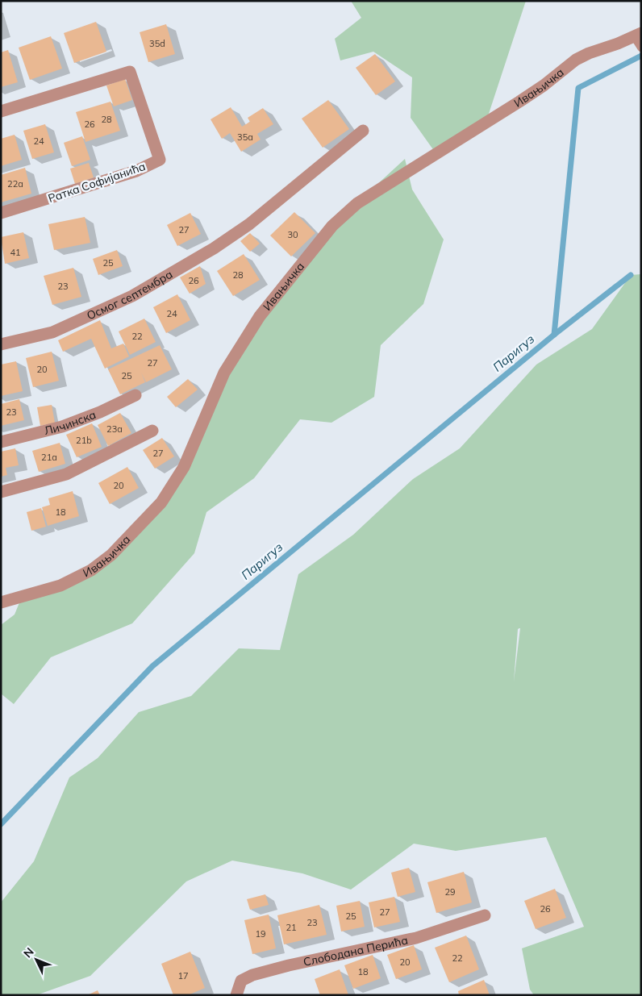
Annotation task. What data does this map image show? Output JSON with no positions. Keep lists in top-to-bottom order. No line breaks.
{"streets":{"street":["Ивањичка","Ратка Софијанића","Осмог септембра","Личинска","Слободана Перића"]},"water":["Паригуз"],"house_numbers":["35d","28","26","35a","24","22a","27","30","41","25","28","26","23","24","22","27","20","25","23","23a","21b","27","21a","20","18","29","26","27","25","23","21","19","22","20","18","17"],"north":"top left"}
